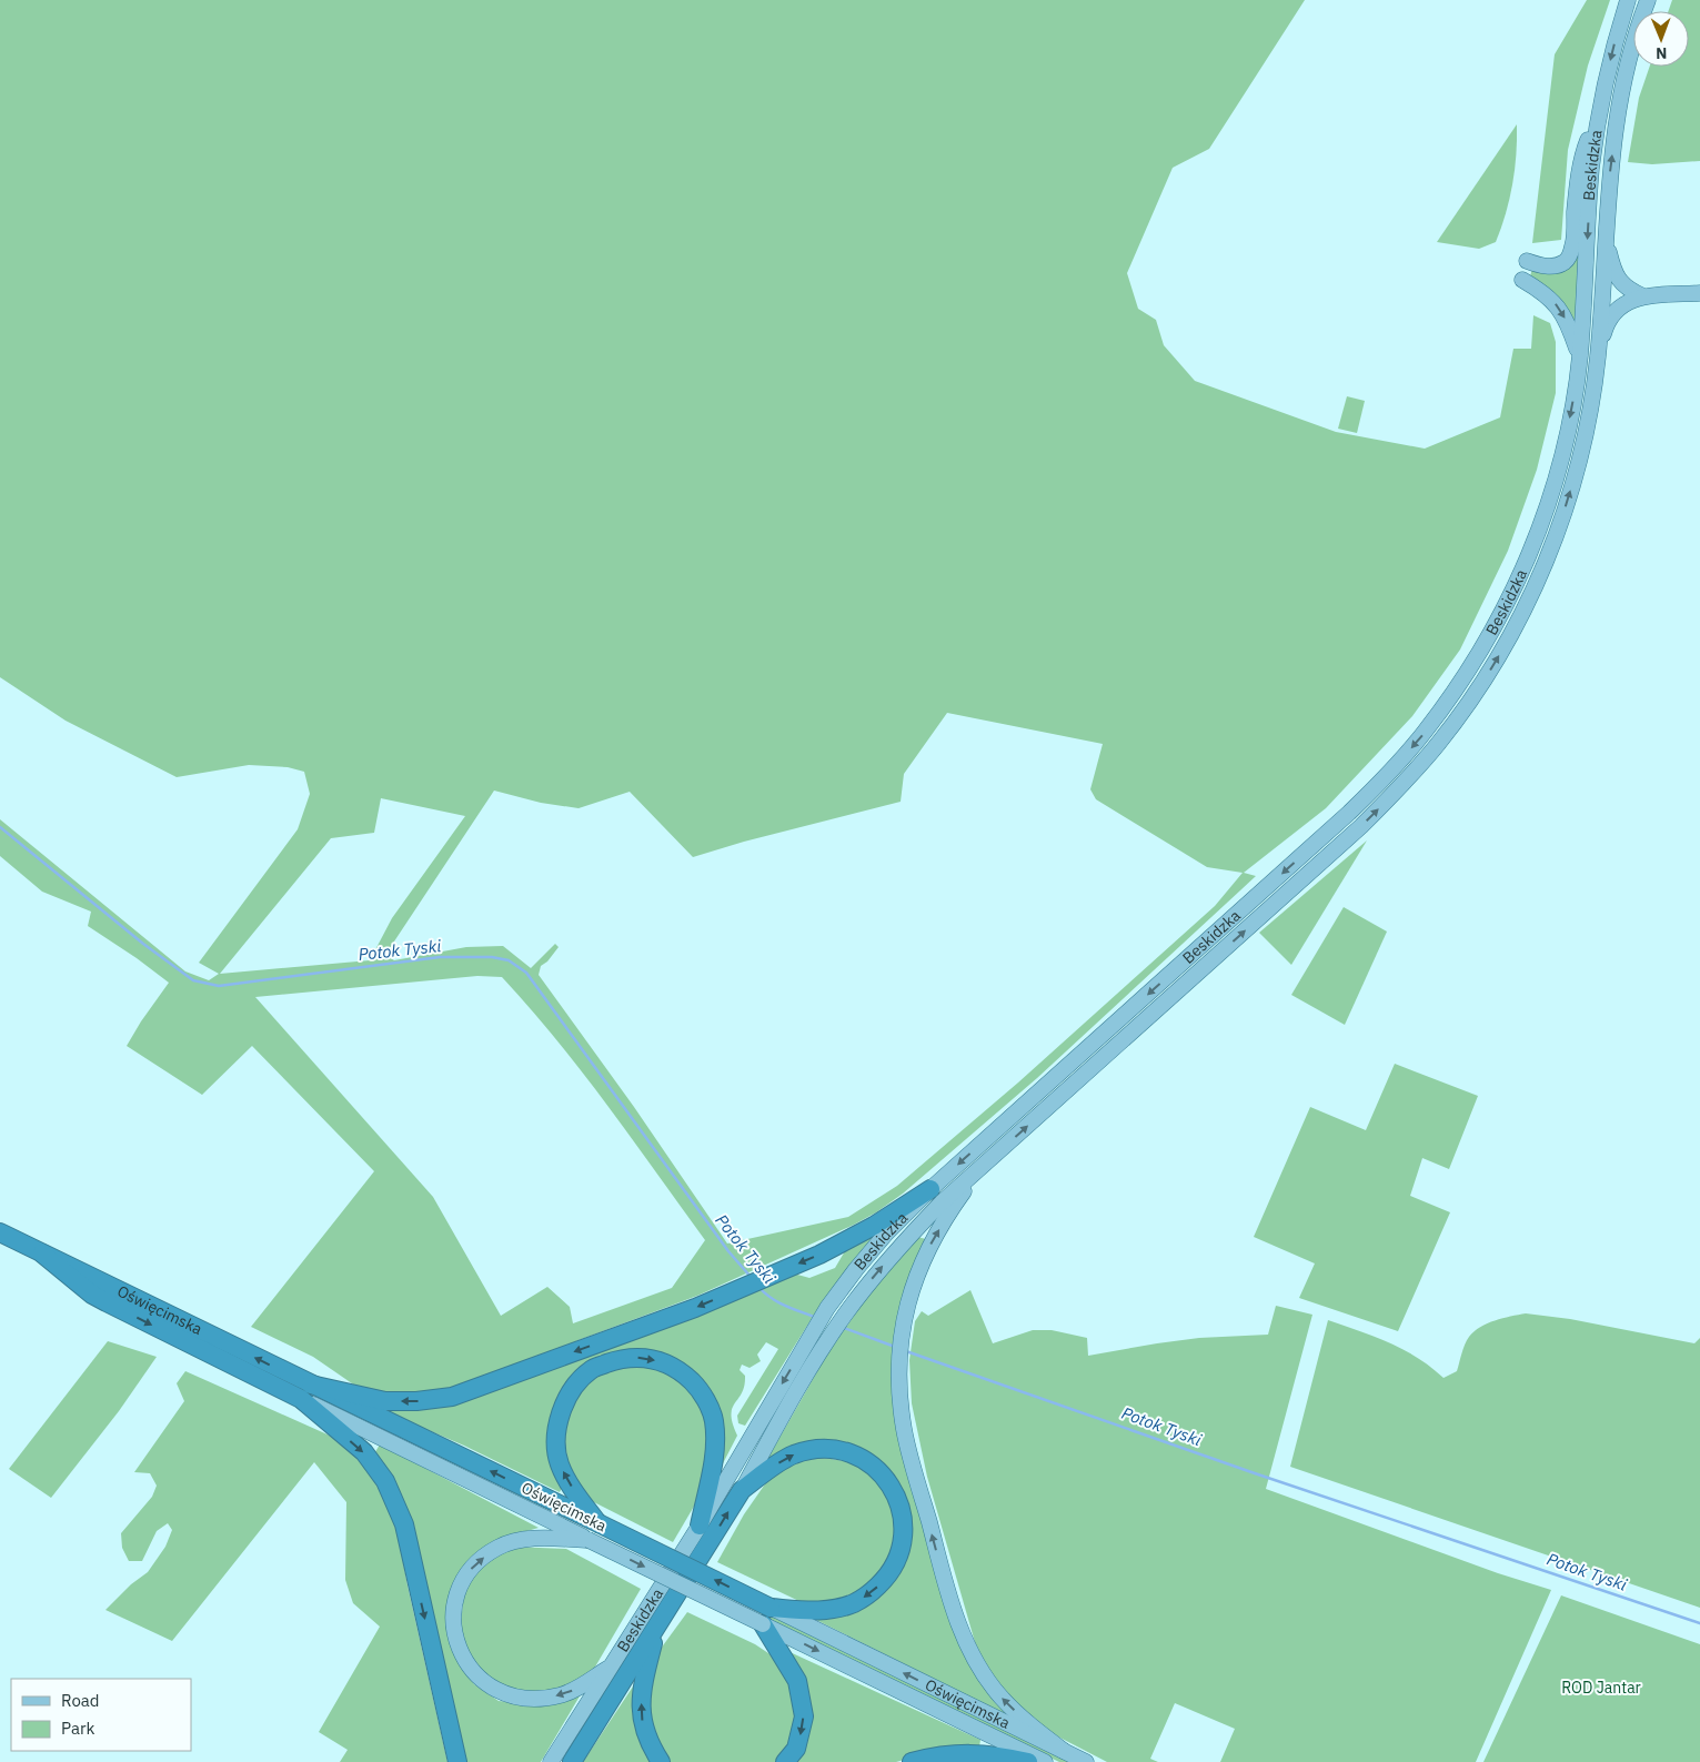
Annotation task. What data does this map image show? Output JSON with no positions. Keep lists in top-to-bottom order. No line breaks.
{"streets":{"highway":["Beskidzka","Oświęcimska"]},"water":["Potok Tyski"],"parks":["ROD Jantar"],"legend":["Road","Park"],"north":"bottom"}
